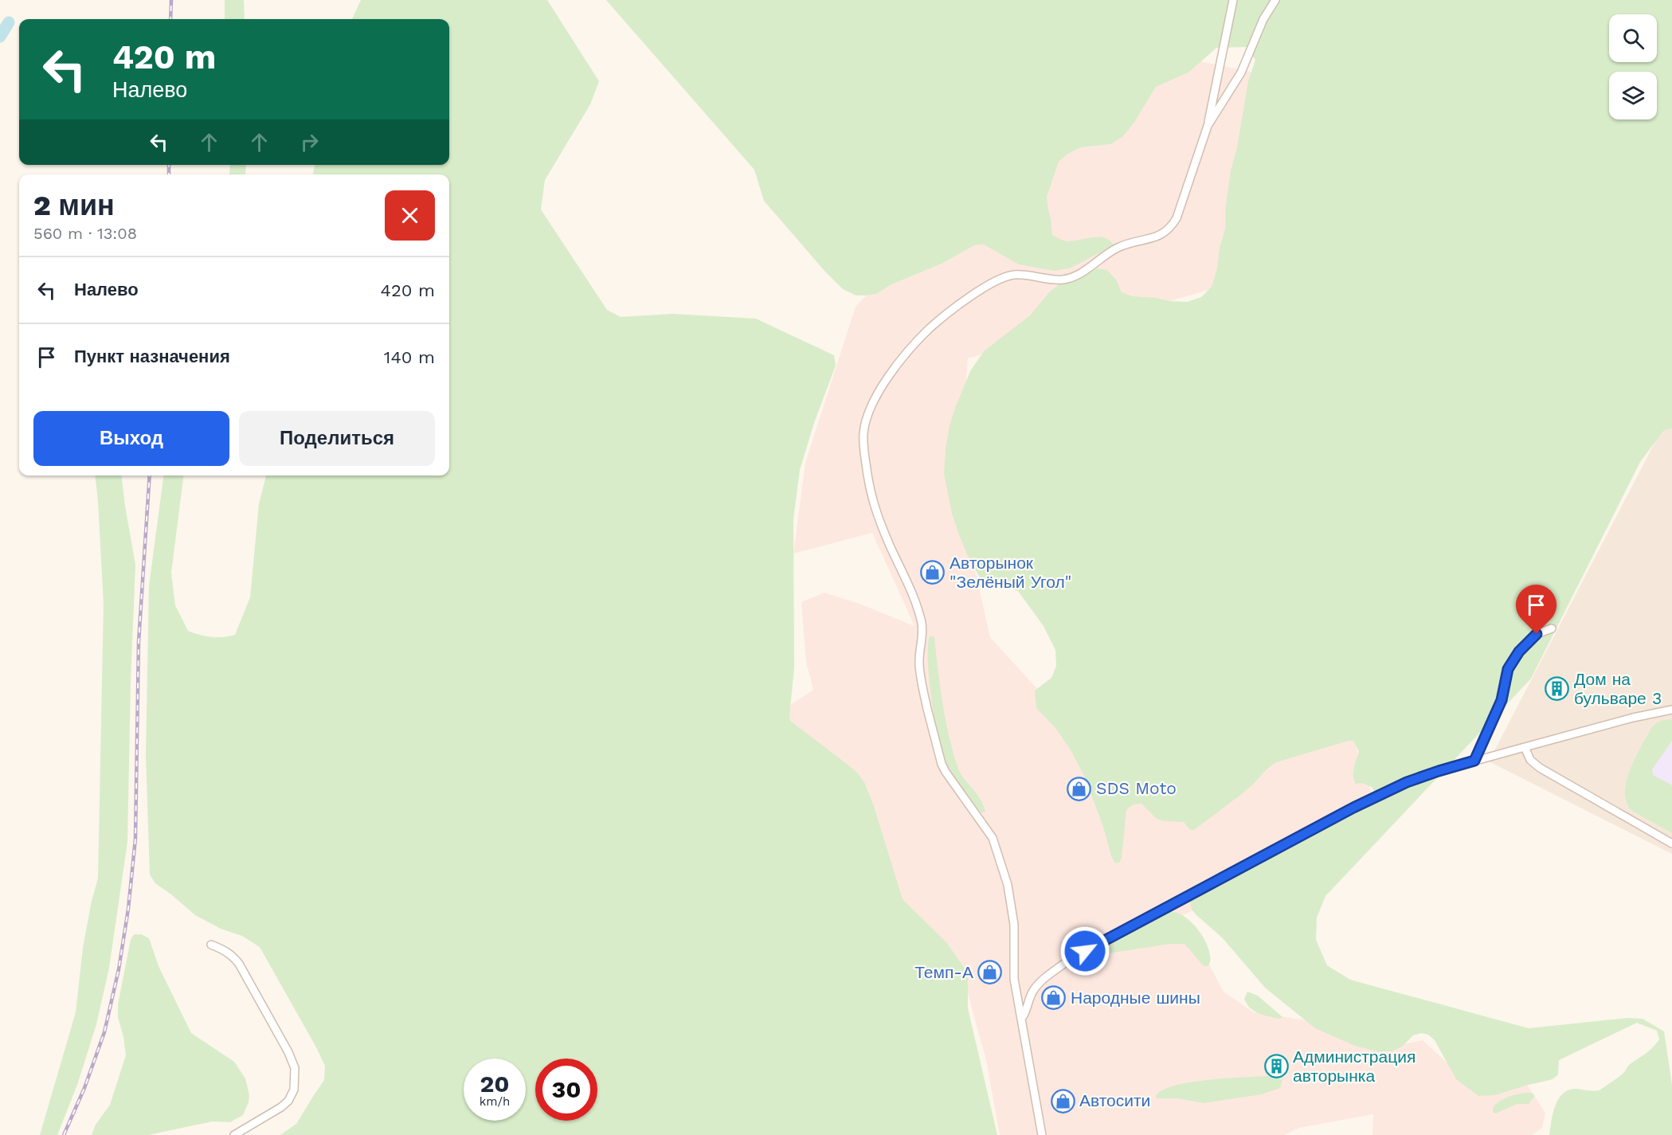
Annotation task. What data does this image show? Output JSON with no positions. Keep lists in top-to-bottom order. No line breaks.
{"places":{"shop":["Авторынок \"Зелёный Угол\"","SDS Moto","Темп-А","Народные шины","Автосити"],"building":["Дом на бульваре 3","Администрация авторынка"]},"page":{"turn":["420 m","Налево"],"heading":["2 мин","560 m · 13:08"],"list":[{"name":"Налево","value":"420 m"},{"name":"Пункт назначения","value":"140 m"}],"buttons":["Выход","Поделиться"],"speed":"20 km/h","limit":"30"}}
